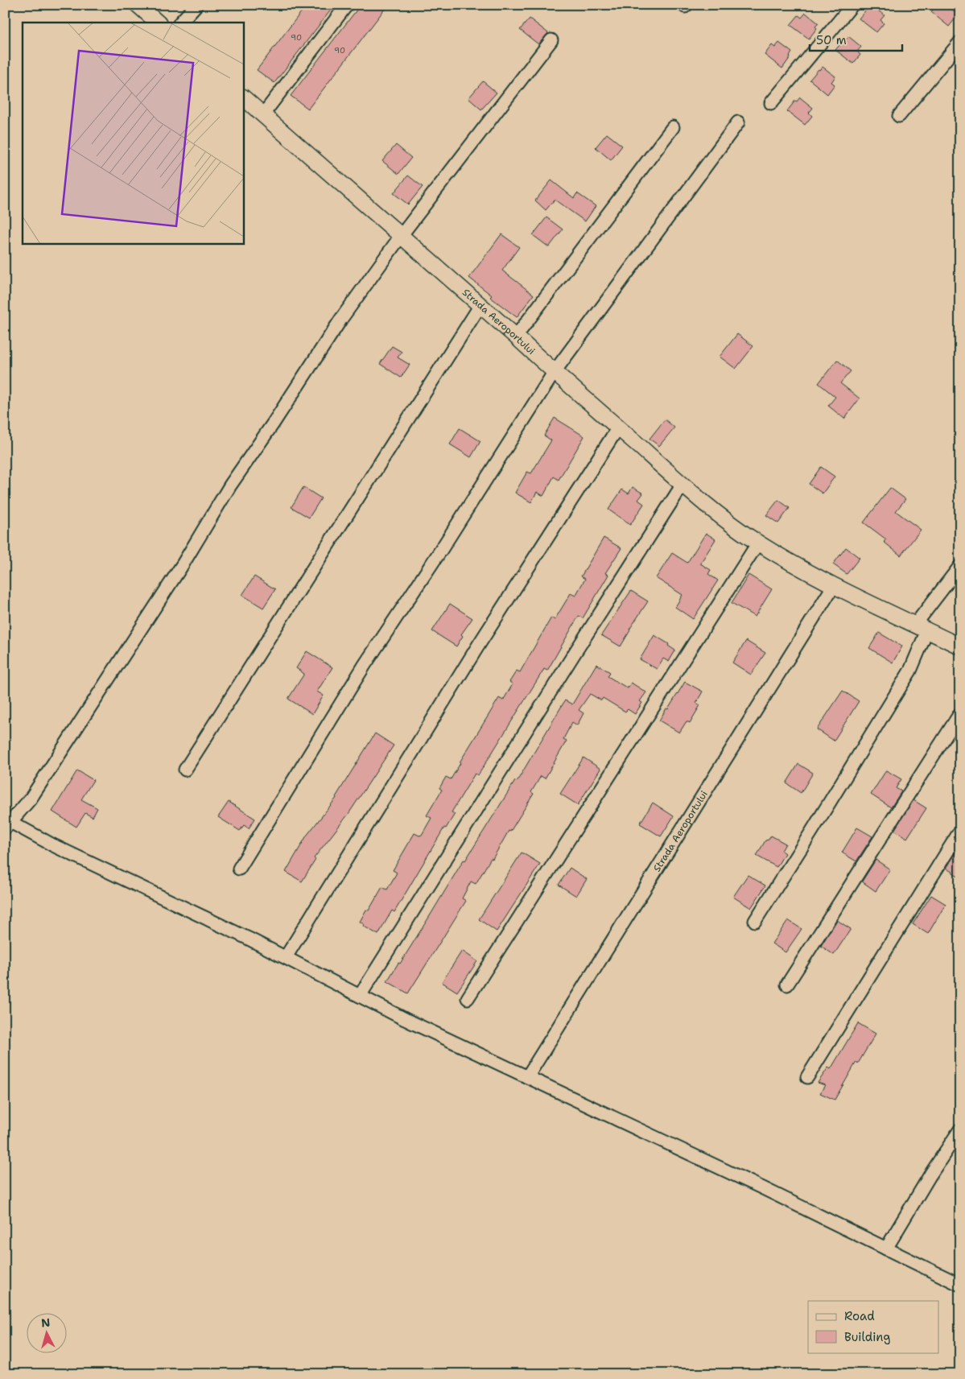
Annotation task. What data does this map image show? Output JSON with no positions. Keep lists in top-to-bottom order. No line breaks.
{"streets":{"street":["Strada Aeroportului"]},"house_numbers":["90","90"],"legend":["Road","Building"],"scale_bar":"50 m","north":"top"}
